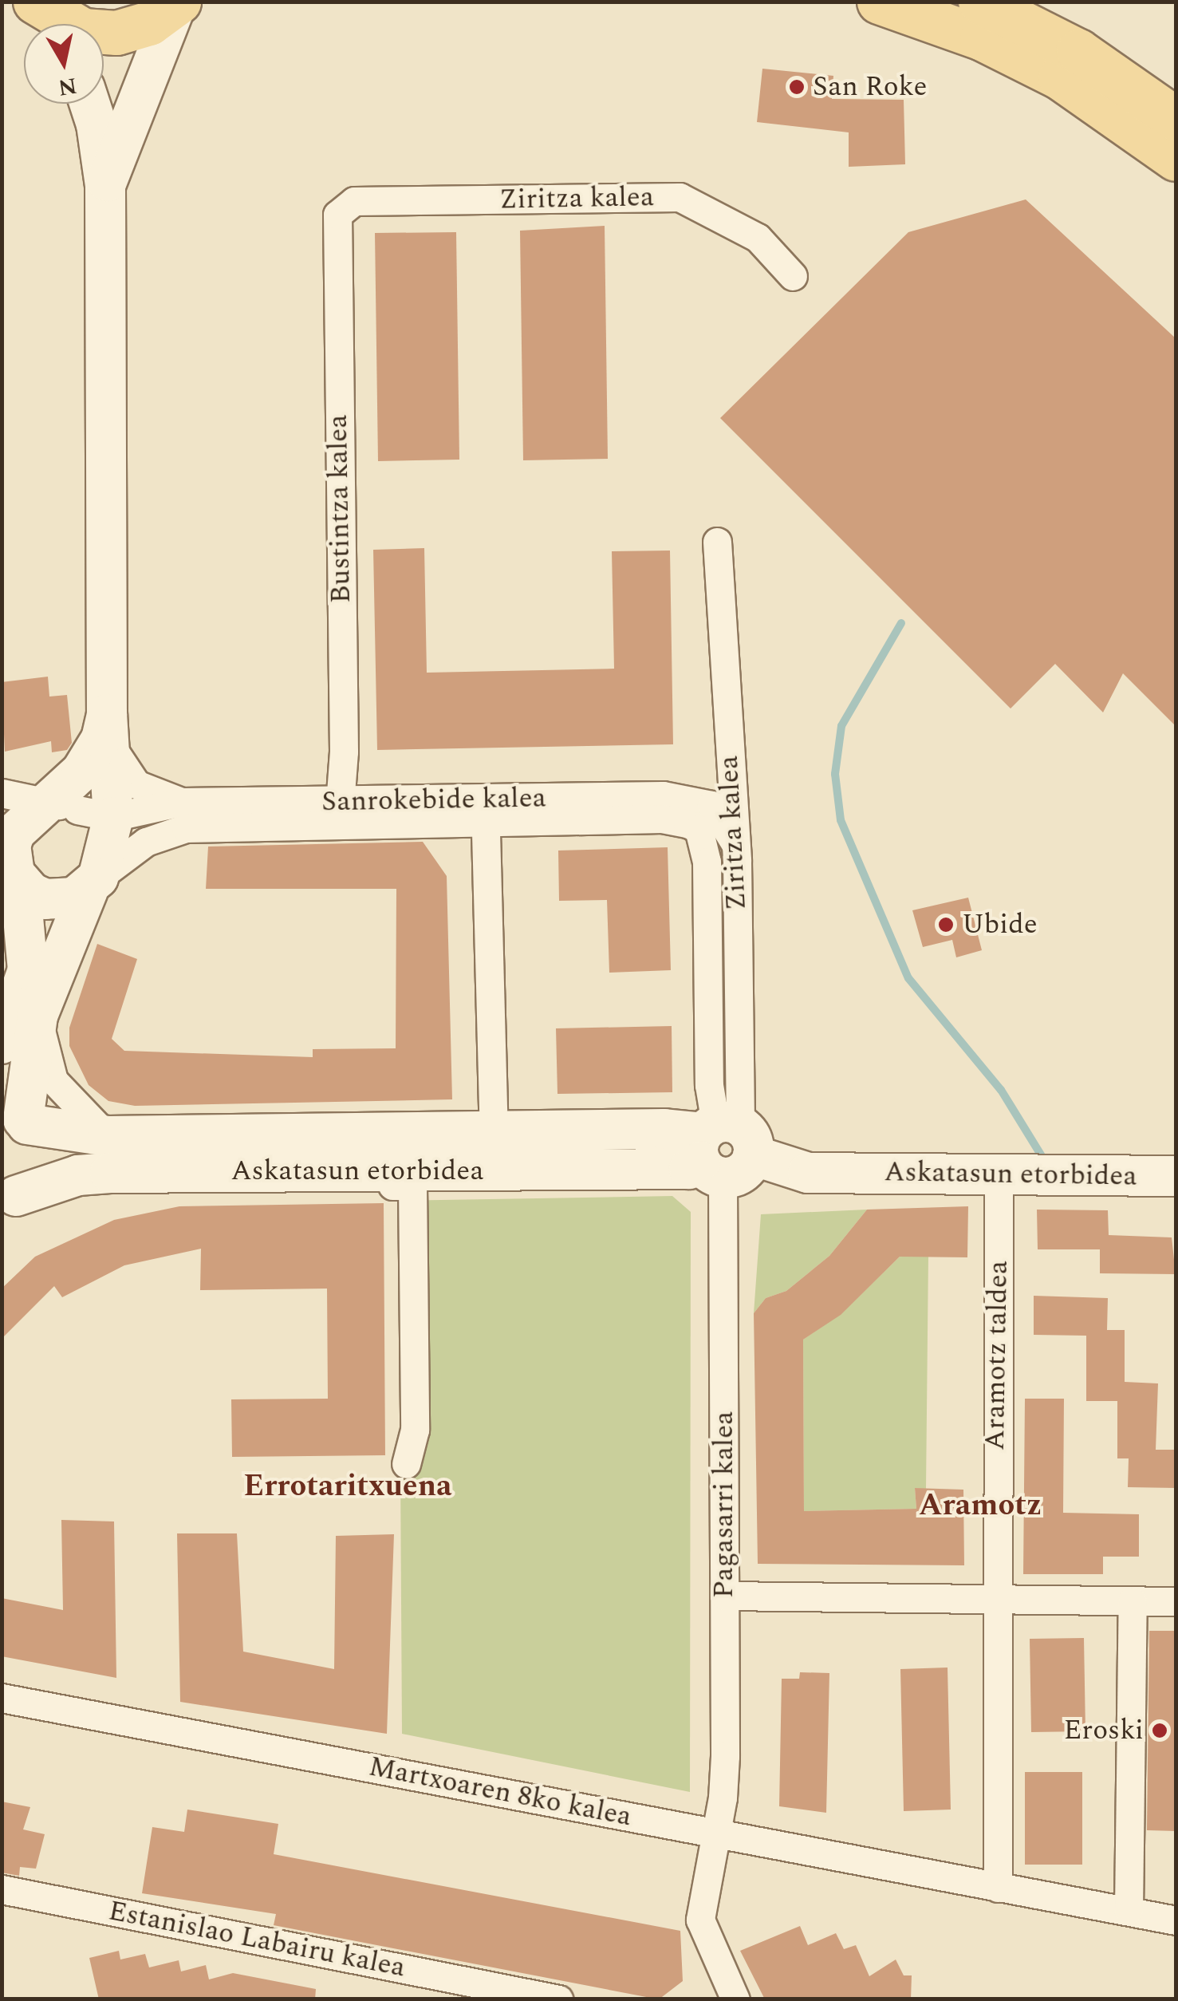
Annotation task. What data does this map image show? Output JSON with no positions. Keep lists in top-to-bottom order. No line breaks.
{"streets":{"street":["Ziritza kalea","Bustintza kalea","Sanrokebide kalea","Askatasun etorbidea","Aramotz taldea","Pagasarri kalea","Martxoaren 8ko kalea","Estanislao Labairu kalea"]},"crossings":[["Ziritza kalea","Bustintza kalea"],["Ziritza kalea","Sanrokebide kalea"],["Ziritza kalea","Askatasun etorbidea"],["Ziritza kalea","Pagasarri kalea"],["Bustintza kalea","Sanrokebide kalea"],["Askatasun etorbidea","Aramotz taldea"],["Askatasun etorbidea","Pagasarri kalea"],["Pagasarri kalea","Martxoaren 8ko kalea"]],"districts":["Errotaritxuena","Aramotz"],"places":["San Roke","Ubide","Eroski"],"north":"bottom"}
